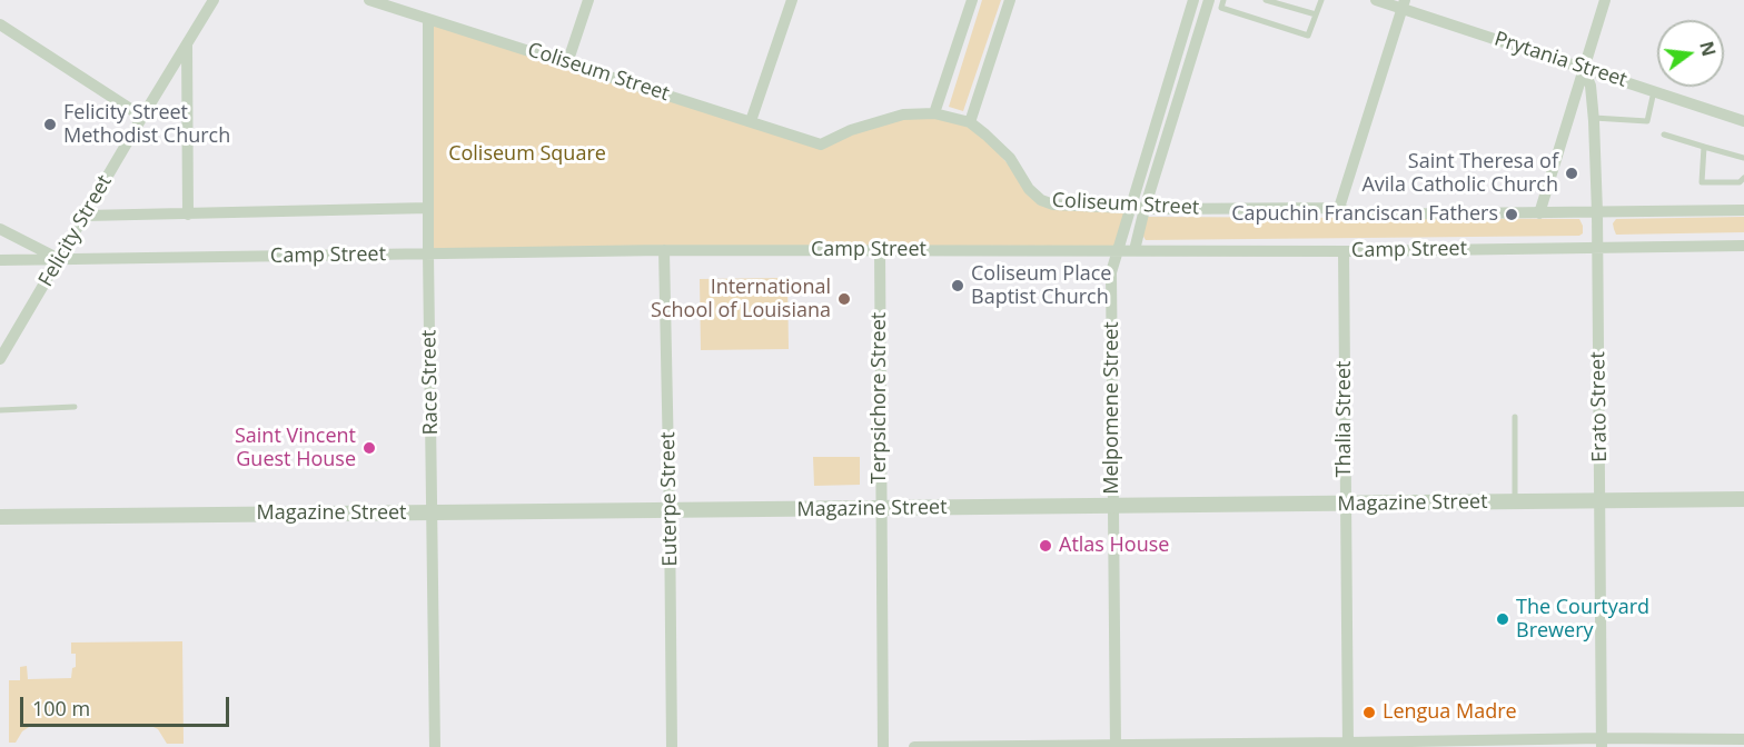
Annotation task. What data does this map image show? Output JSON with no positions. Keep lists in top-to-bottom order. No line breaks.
{"streets":{"street":["Prytania Street","Coliseum Street","Felicity Street","Camp Street","Race Street","Terpsichore Street","Erato Street","Melpomene Street","Thalia Street","Euterpe Street","Magazine Street"]},"crossings":[["Prytania Street","Erato Street"],["Coliseum Street","Race Street"],["Coliseum Street","Erato Street"],["Coliseum Street","Melpomene Street"],["Felicity Street","Camp Street"],["Camp Street","Race Street"],["Camp Street","Terpsichore Street"],["Camp Street","Erato Street"],["Camp Street","Melpomene Street"],["Camp Street","Thalia Street"],["Camp Street","Euterpe Street"],["Race Street","Magazine Street"],["Terpsichore Street","Magazine Street"],["Erato Street","Magazine Street"],["Melpomene Street","Magazine Street"],["Thalia Street","Magazine Street"],["Euterpe Street","Magazine Street"]],"parks":["Coliseum Square"],"places":["Felicity Street Methodist Church","Saint Theresa of Avila Catholic Church","Capuchin Franciscan Fathers","Coliseum Place Baptist Church","International School of Louisiana","Saint Vincent Guest House","Atlas House","The Courtyard Brewery","Lengua Madre"],"scale_bar":"100 m","north":"right"}
